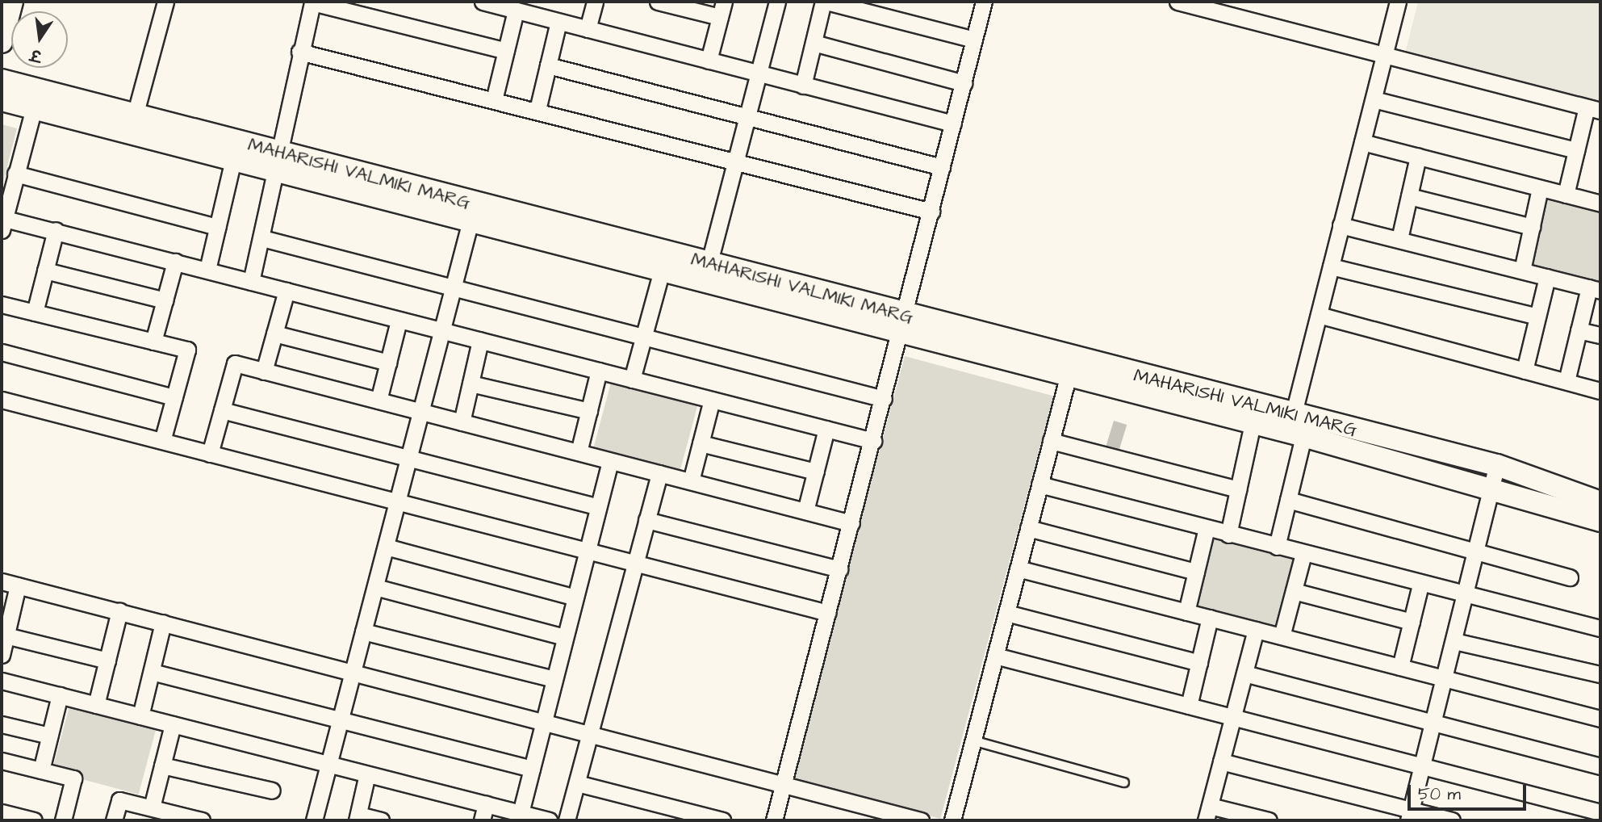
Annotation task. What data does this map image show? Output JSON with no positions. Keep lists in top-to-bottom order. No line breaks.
{"streets":{"street":["MAHARISHI VALMIKI MARG"]},"scale_bar":"50 m","north":"bottom"}
